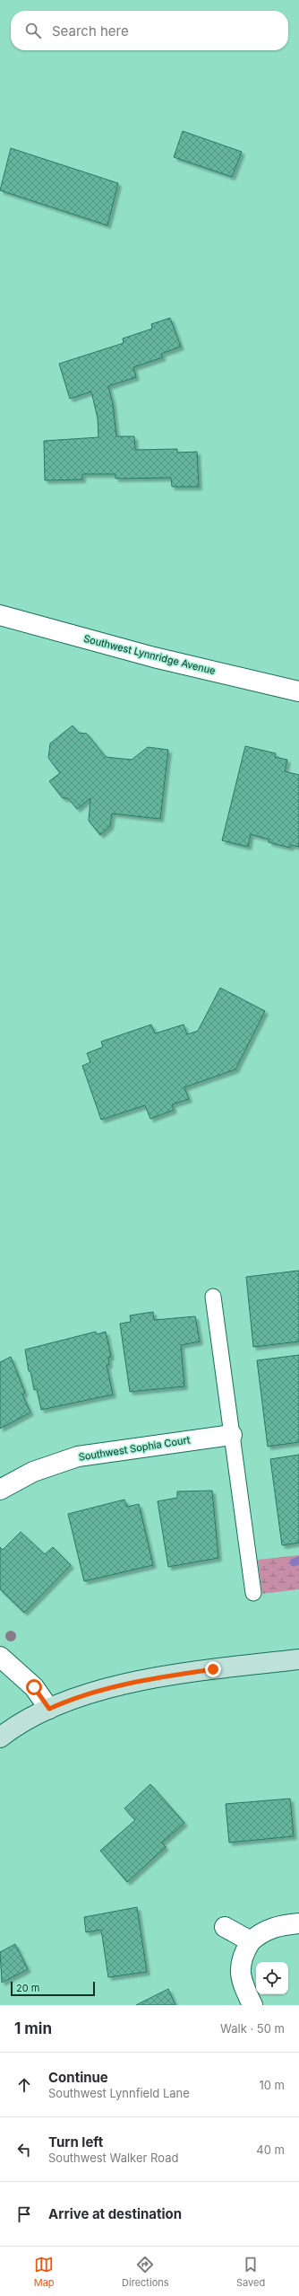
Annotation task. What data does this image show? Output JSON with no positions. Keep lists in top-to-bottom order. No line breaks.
{"streets":{"street":["Southwest Lynnridge Avenue","Southwest Sophia Court"]},"scale_bar":"20 m","page":{"search":"Search here","scale":"20 m","heading":["1 min","Walk · 50 m"],"list":[["Continue","Southwest Lynnfield Lane","10 m"],["Turn left","Southwest Walker Road","40 m"],"Arrive at destination"],"nav":["Map","Directions","Saved"]}}
